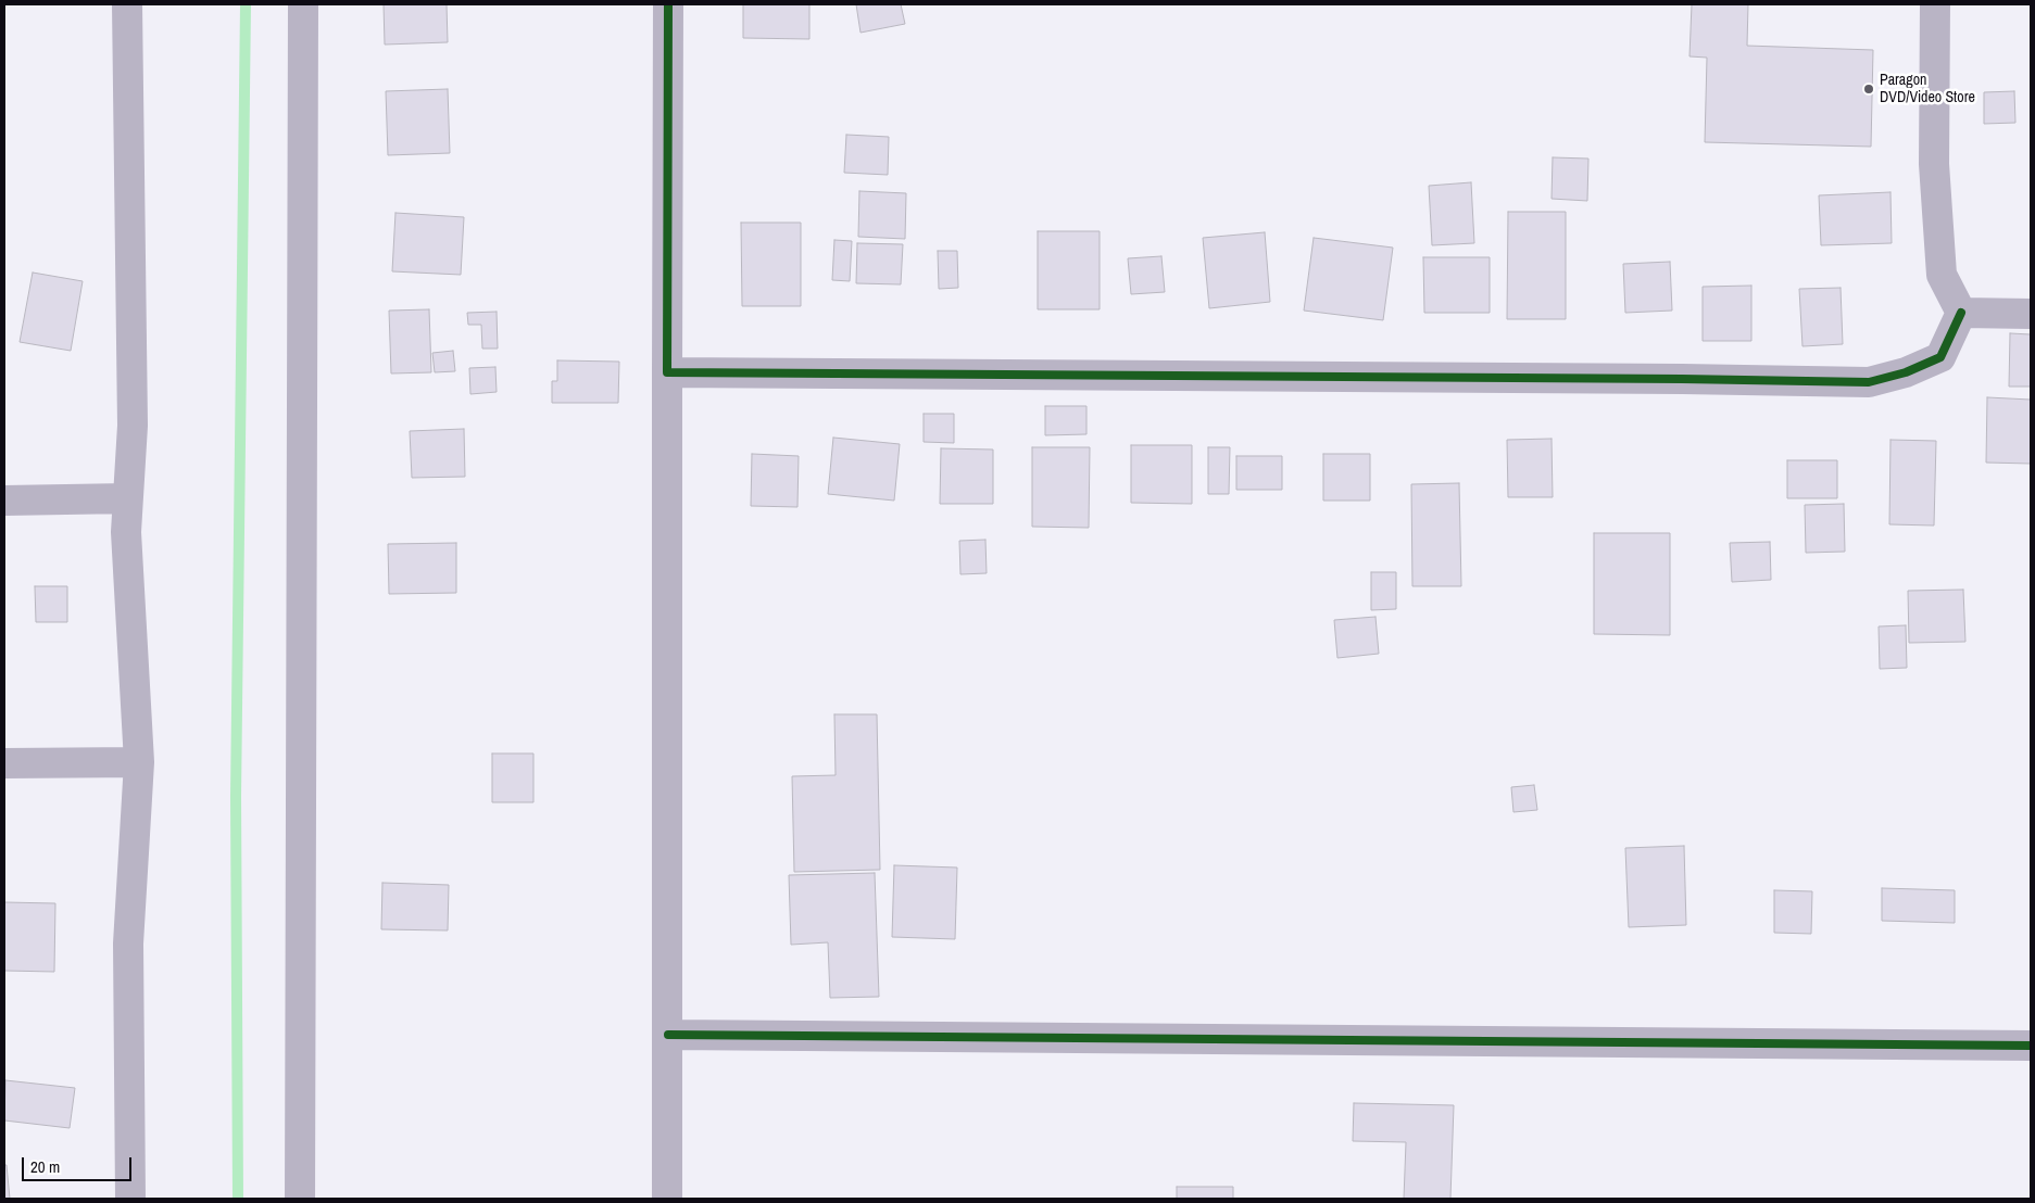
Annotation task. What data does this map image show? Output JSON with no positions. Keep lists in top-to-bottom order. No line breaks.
{"places":["Paragon DVD/Video Store"],"scale_bar":"20 m"}
